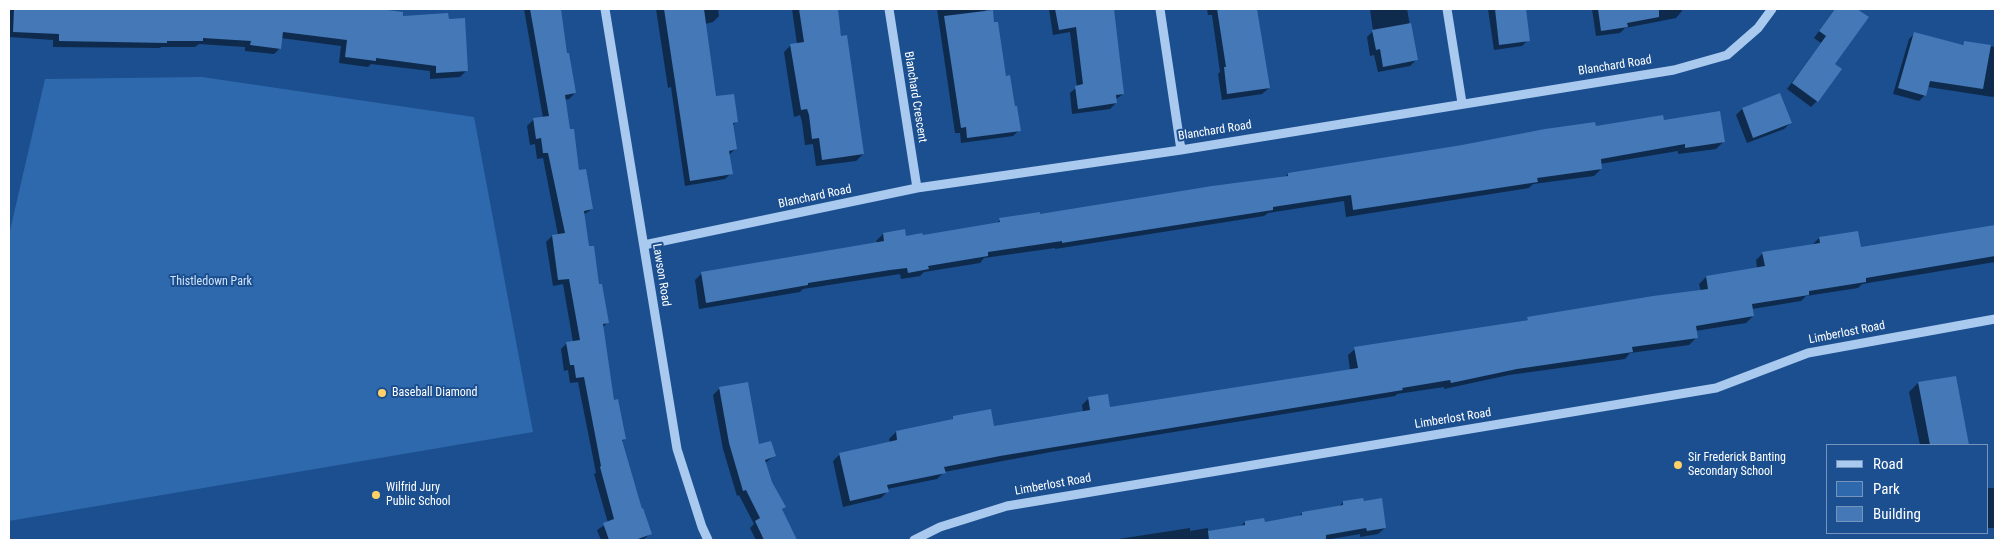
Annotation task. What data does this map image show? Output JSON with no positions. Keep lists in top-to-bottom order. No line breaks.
{"streets":{"street":["Blanchard Road","Blanchard Crescent","Lawson Road","Limberlost Road"]},"crossings":[["Blanchard Road","Blanchard Crescent"],["Blanchard Road","Lawson Road"]],"parks":["Thistledown Park"],"places":["Baseball Diamond","Sir Frederick Banting Secondary School","Wilfrid Jury Public School"],"legend":["Road","Park","Building"]}
